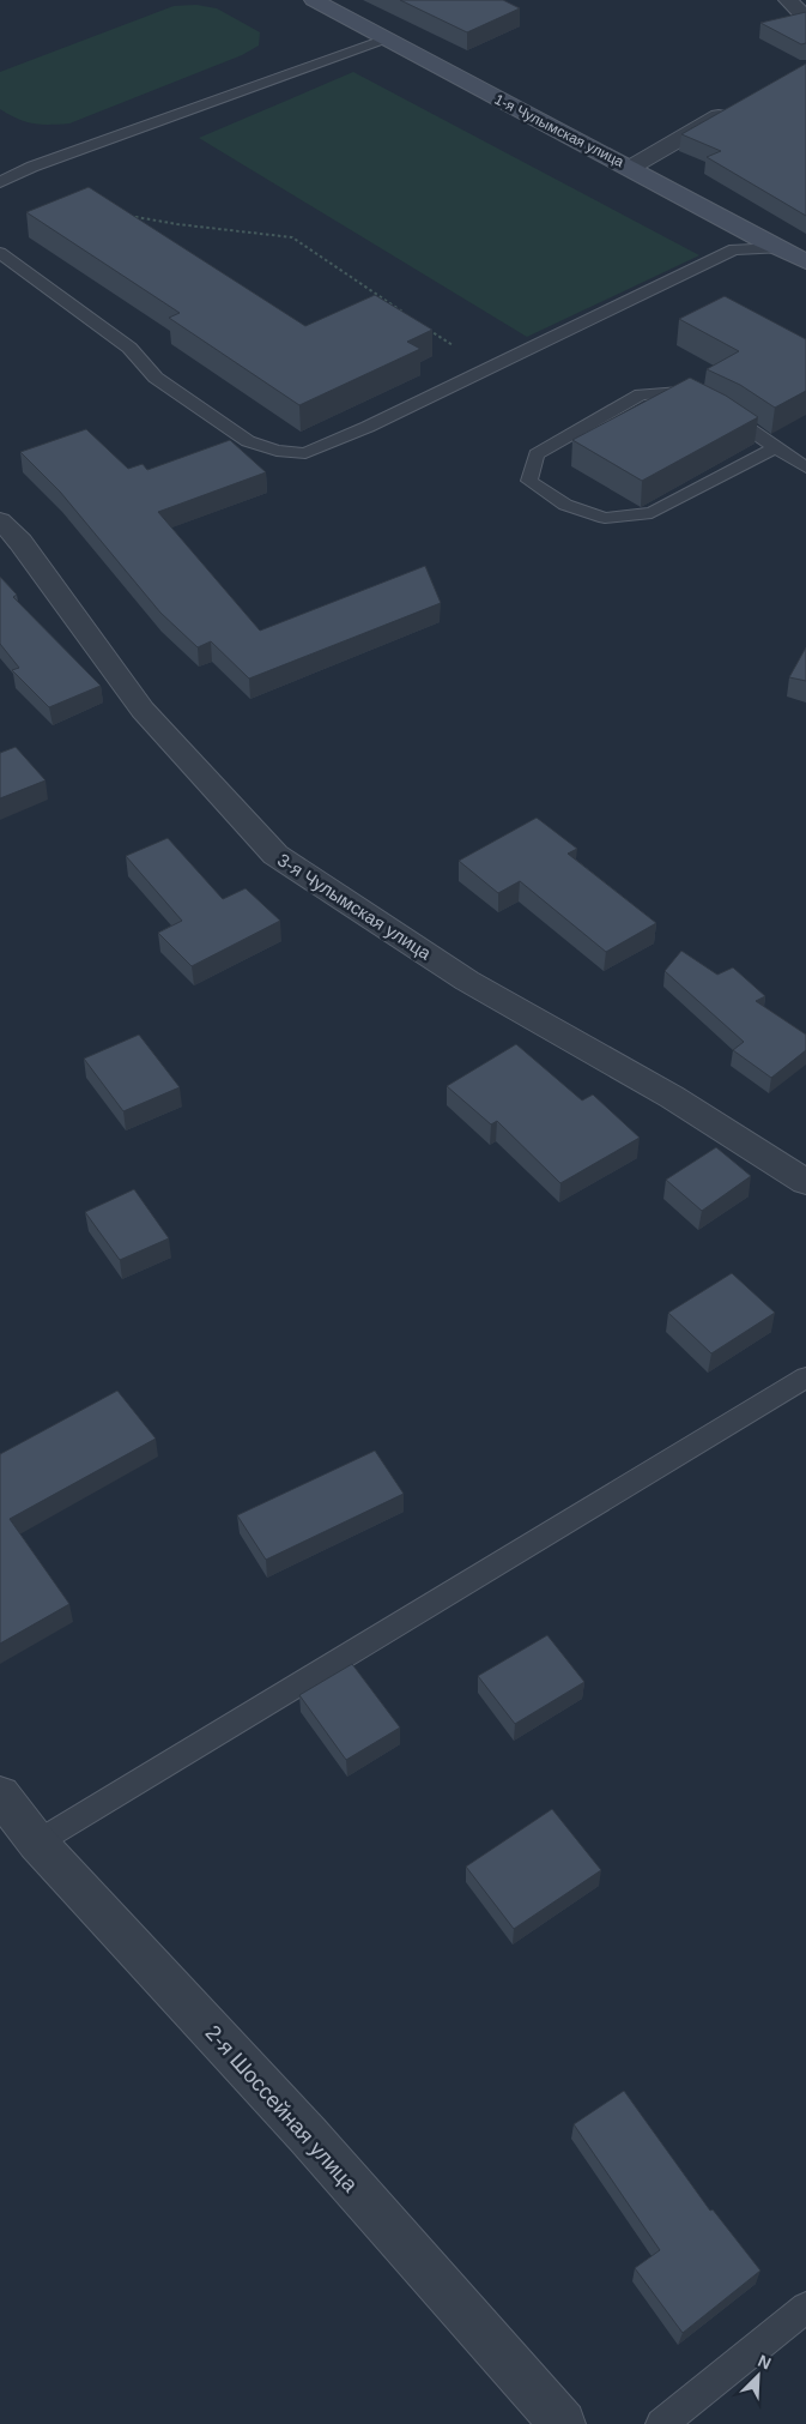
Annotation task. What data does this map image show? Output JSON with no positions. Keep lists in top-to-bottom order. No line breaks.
{"streets":{"street":["1-я Чулымская улица","3-я Чулымская улица","2-я Шоссейная улица"]},"north":"top right"}
